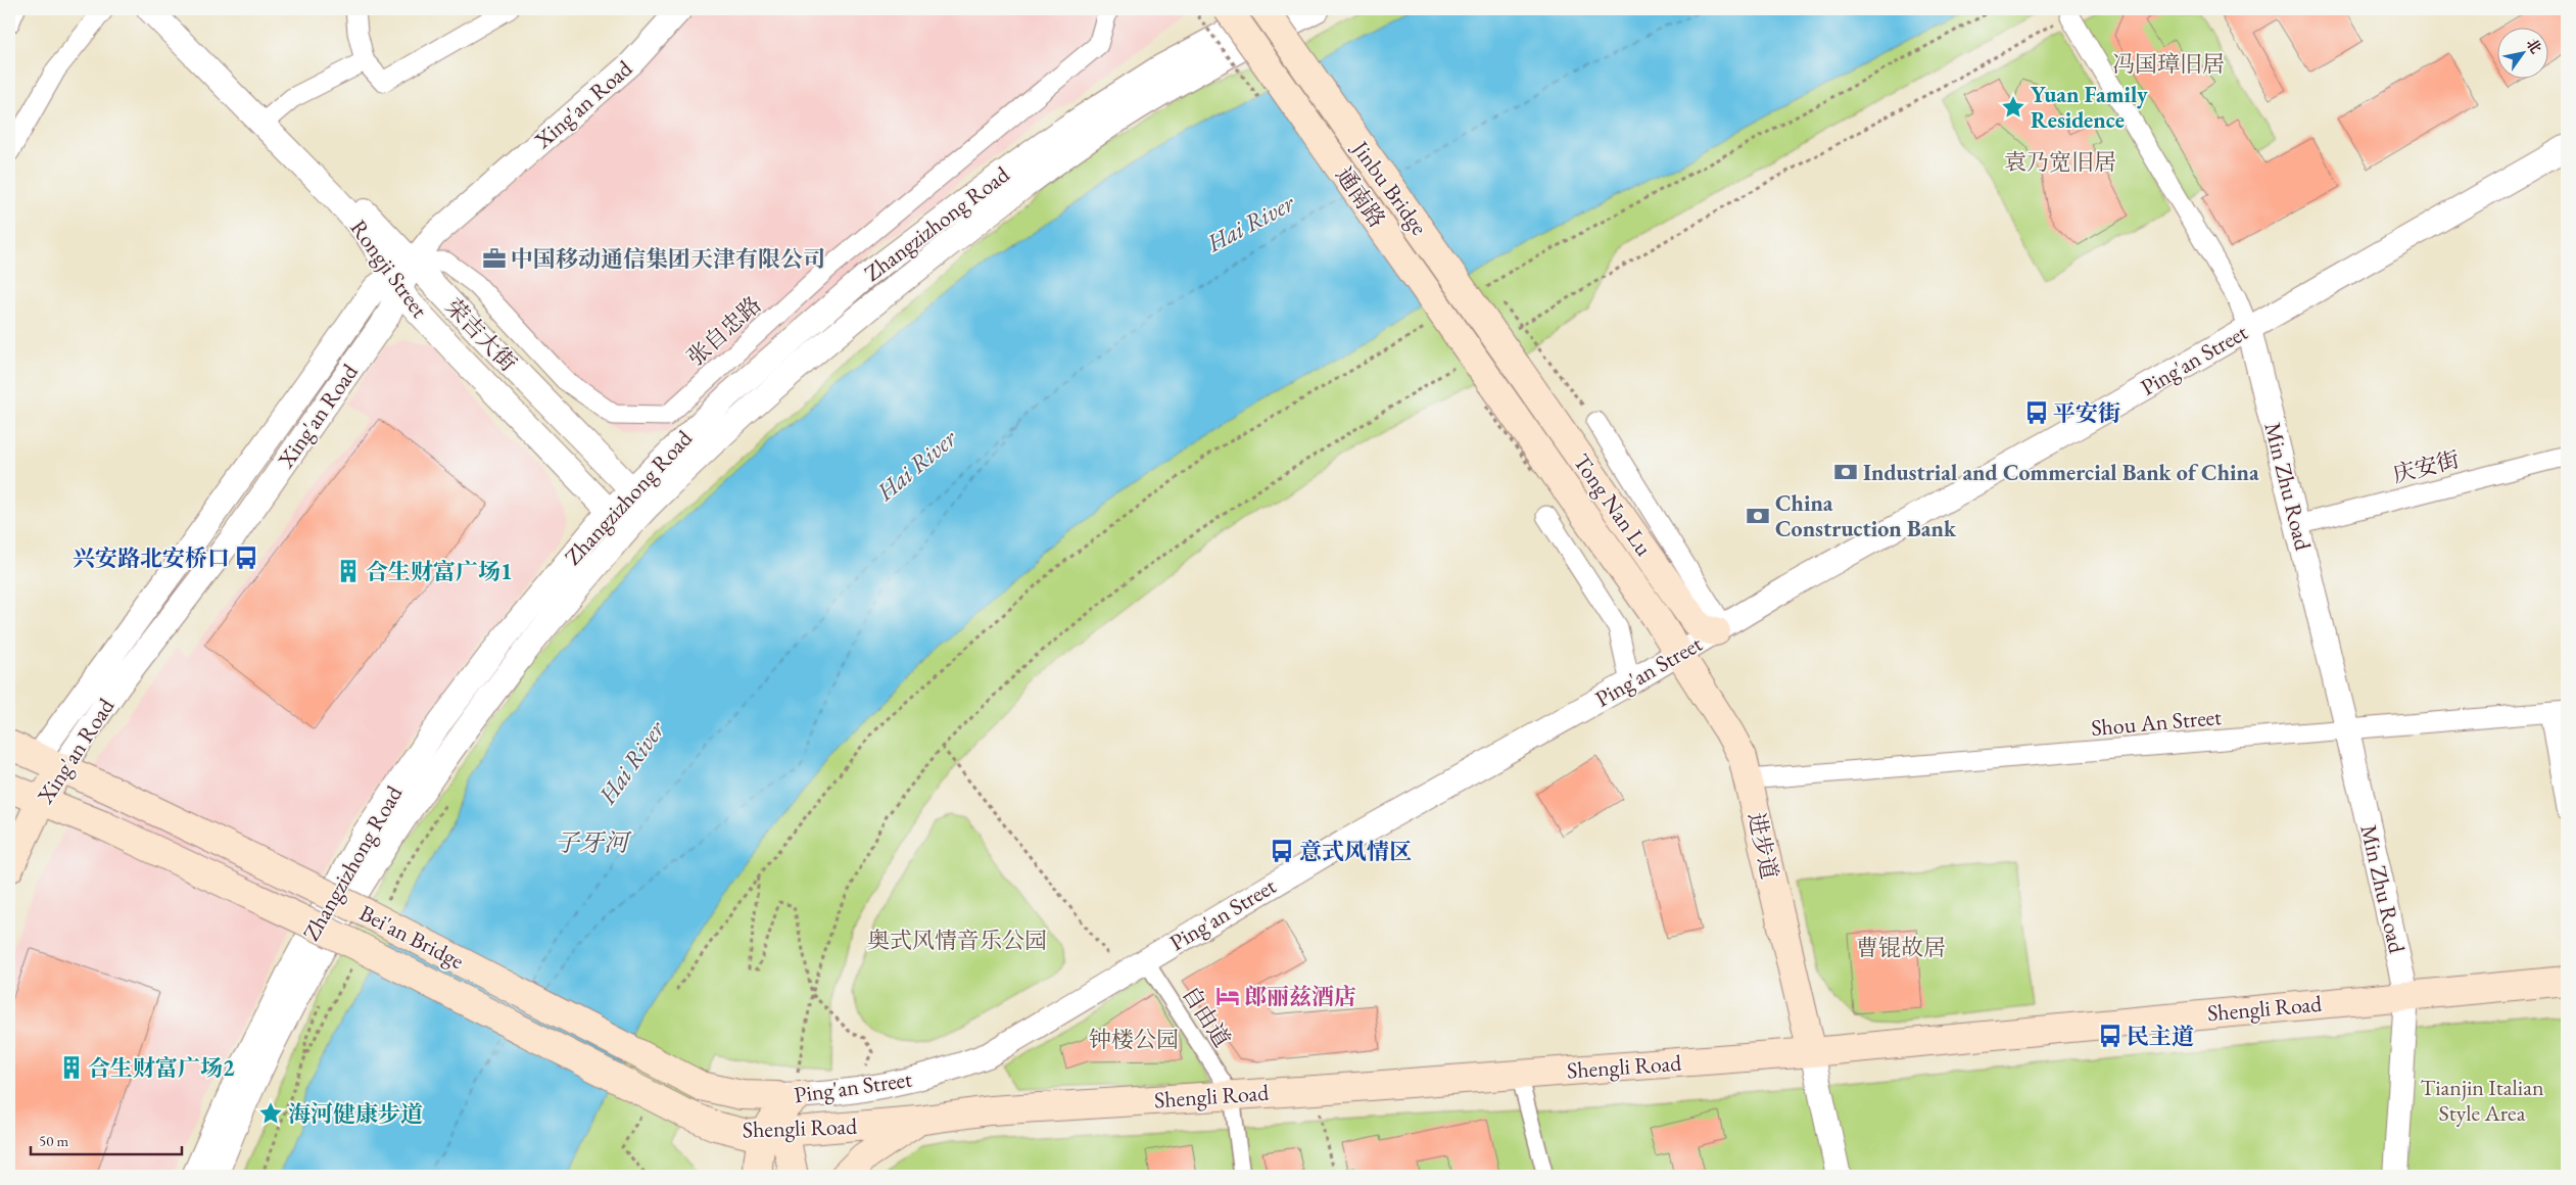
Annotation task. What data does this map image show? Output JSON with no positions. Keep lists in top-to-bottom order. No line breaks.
{"streets":{"main road":["Xing'an Road","Jinbu Bridge","通南路","Tong Nan Lu","进步道","Bei'an Bridge","Shengli Road"],"street":["Zhangzizhong Road","Rongji Street","张自忠路","荣吉大街","Ping'an Street","庆安街","Min Zhu Road","Shou An Street","自由道"]},"crossings":[["Xing'an Road","Rongji Street"],["Xing'an Road","张自忠路"],["Xing'an Road","荣吉大街"],["Xing'an Road","Bei'an Bridge"],["Jinbu Bridge","Tong Nan Lu"],["通南路","Tong Nan Lu"],["Zhangzizhong Road","Rongji Street"],["Zhangzizhong Road","荣吉大街"],["张自忠路","荣吉大街"],["Ping'an Street","Min Zhu Road"],["Ping'an Street","Tong Nan Lu"],["Ping'an Street","进步道"],["Ping'an Street","Bei'an Bridge"],["Ping'an Street","Shengli Road"],["Ping'an Street","自由道"],["庆安街","Min Zhu Road"],["Min Zhu Road","Shou An Street"],["Min Zhu Road","Shengli Road"],["Tong Nan Lu","进步道"],["Shou An Street","进步道"],["进步道","Shengli Road"],["Bei'an Bridge","Shengli Road"],["Shengli Road","自由道"]],"water":["Hai River","子牙河"],"parks":["冯国璋旧居","袁乃宽旧居","奥式风情音乐公园","曹锟故居","钟楼公园","Tianjin Italian Style Area"],"places":{"place":["Yuan Family Residence","海河健康步道"],"office":["中国移动通信集团天津有限公司"],"bus stop":["平安街","兴安路北安桥口","意式风情区","民主道"],"bank":["Industrial and Commercial Bank of China","China Construction Bank"],"building":["合生财富广场1","合生财富广场2"],"hotel":["郎丽兹酒店"]},"scale_bar":"50 m","north":"top right"}
